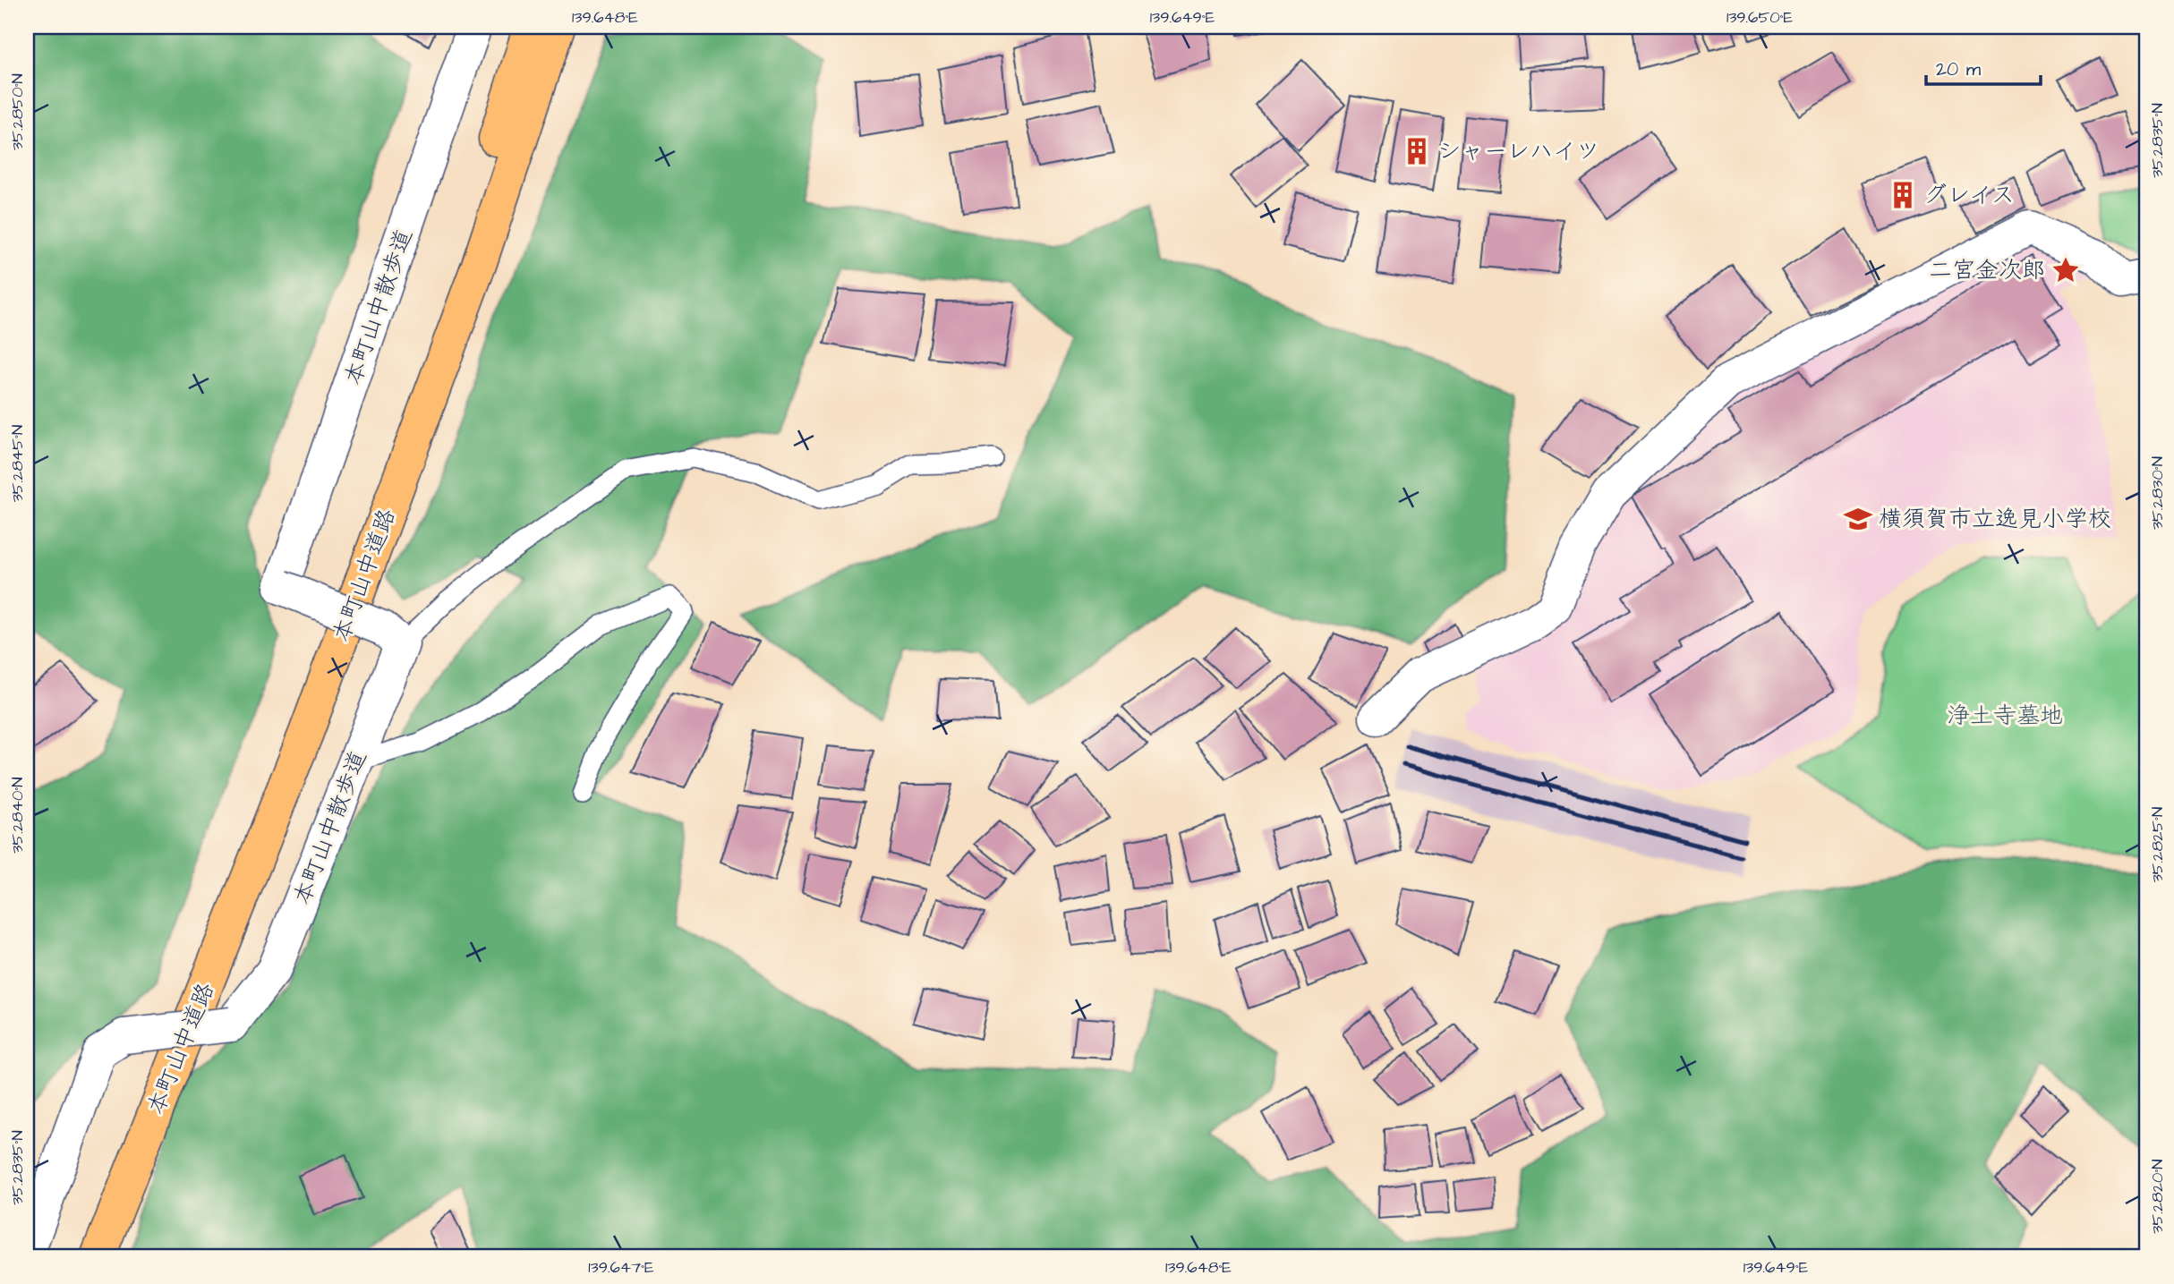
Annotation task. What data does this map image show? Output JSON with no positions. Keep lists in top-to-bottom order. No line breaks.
{"streets":{"highway":["本町山中道路"],"street":["本町山中散歩道"]},"parks":["浄土寺墓地"],"places":{"building":["シャーレハイツ","グレイス"],"place":["二宮金次郎"],"school or university":["横須賀市立逸見小学校"]},"scale_bar":"20 m","coordinates":["139.648°E","139.649°E","139.650°E","35.2850°N","35.2835°N","35.2845°N","35.2830°N","35.2840°N","35.2825°N","35.2820°N","139.647°E"]}
